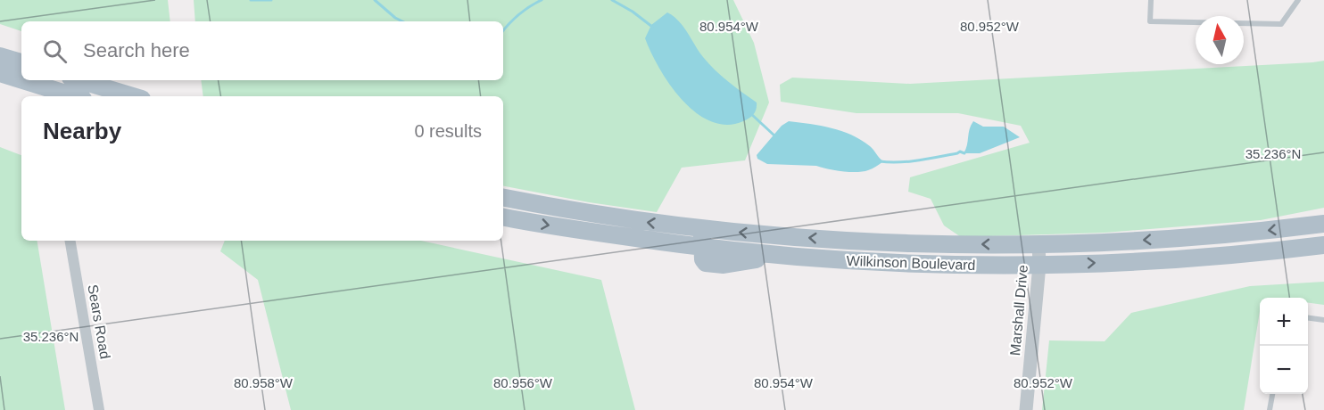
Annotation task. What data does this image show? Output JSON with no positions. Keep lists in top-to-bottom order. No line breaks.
{"streets":{"main road":["Wilkinson Boulevard"],"street":["Marshall Drive","Sears Road"]},"crossings":[["Wilkinson Boulevard","Marshall Drive"]],"north":"top","page":{"search":"Search here","heading":["Nearby","0 results"],"map_buttons":["+","−"]},"coordinates":["80.954°W","80.952°W","35.236°N","80.958°W","80.956°W"]}
